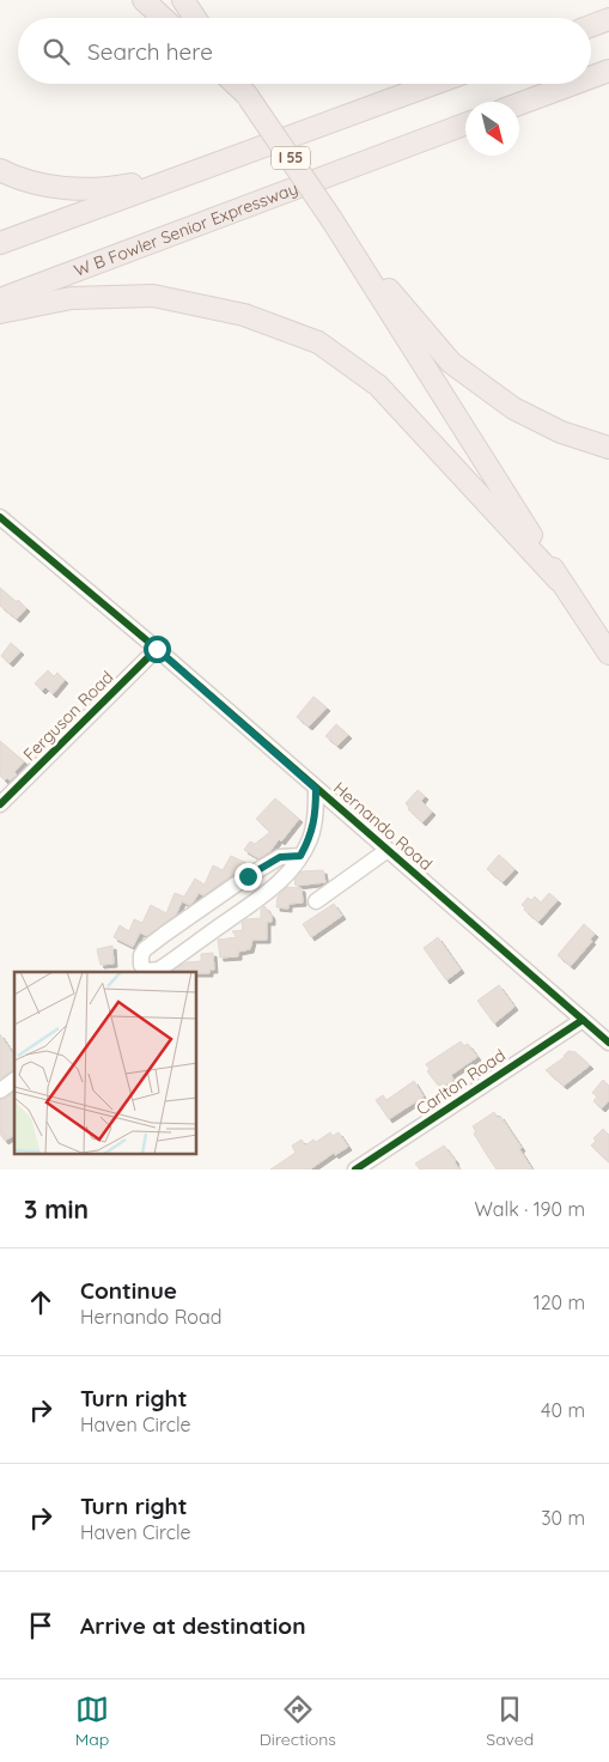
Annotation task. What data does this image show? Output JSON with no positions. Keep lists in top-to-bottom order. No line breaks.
{"streets":{"highway":["I 55","W B Fowler Senior Expressway"],"street":["Ferguson Road","Hernando Road","Carlton Road"]},"crossings":[["Ferguson Road","Hernando Road"],["Hernando Road","Carlton Road"]],"north":"bottom right","page":{"search":"Search here","heading":["3 min","Walk · 190 m"],"list":[["Continue","Hernando Road","120 m"],["Turn right","Haven Circle","40 m"],["Turn right","Haven Circle","30 m"],"Arrive at destination"],"nav":["Map","Directions","Saved"]}}
